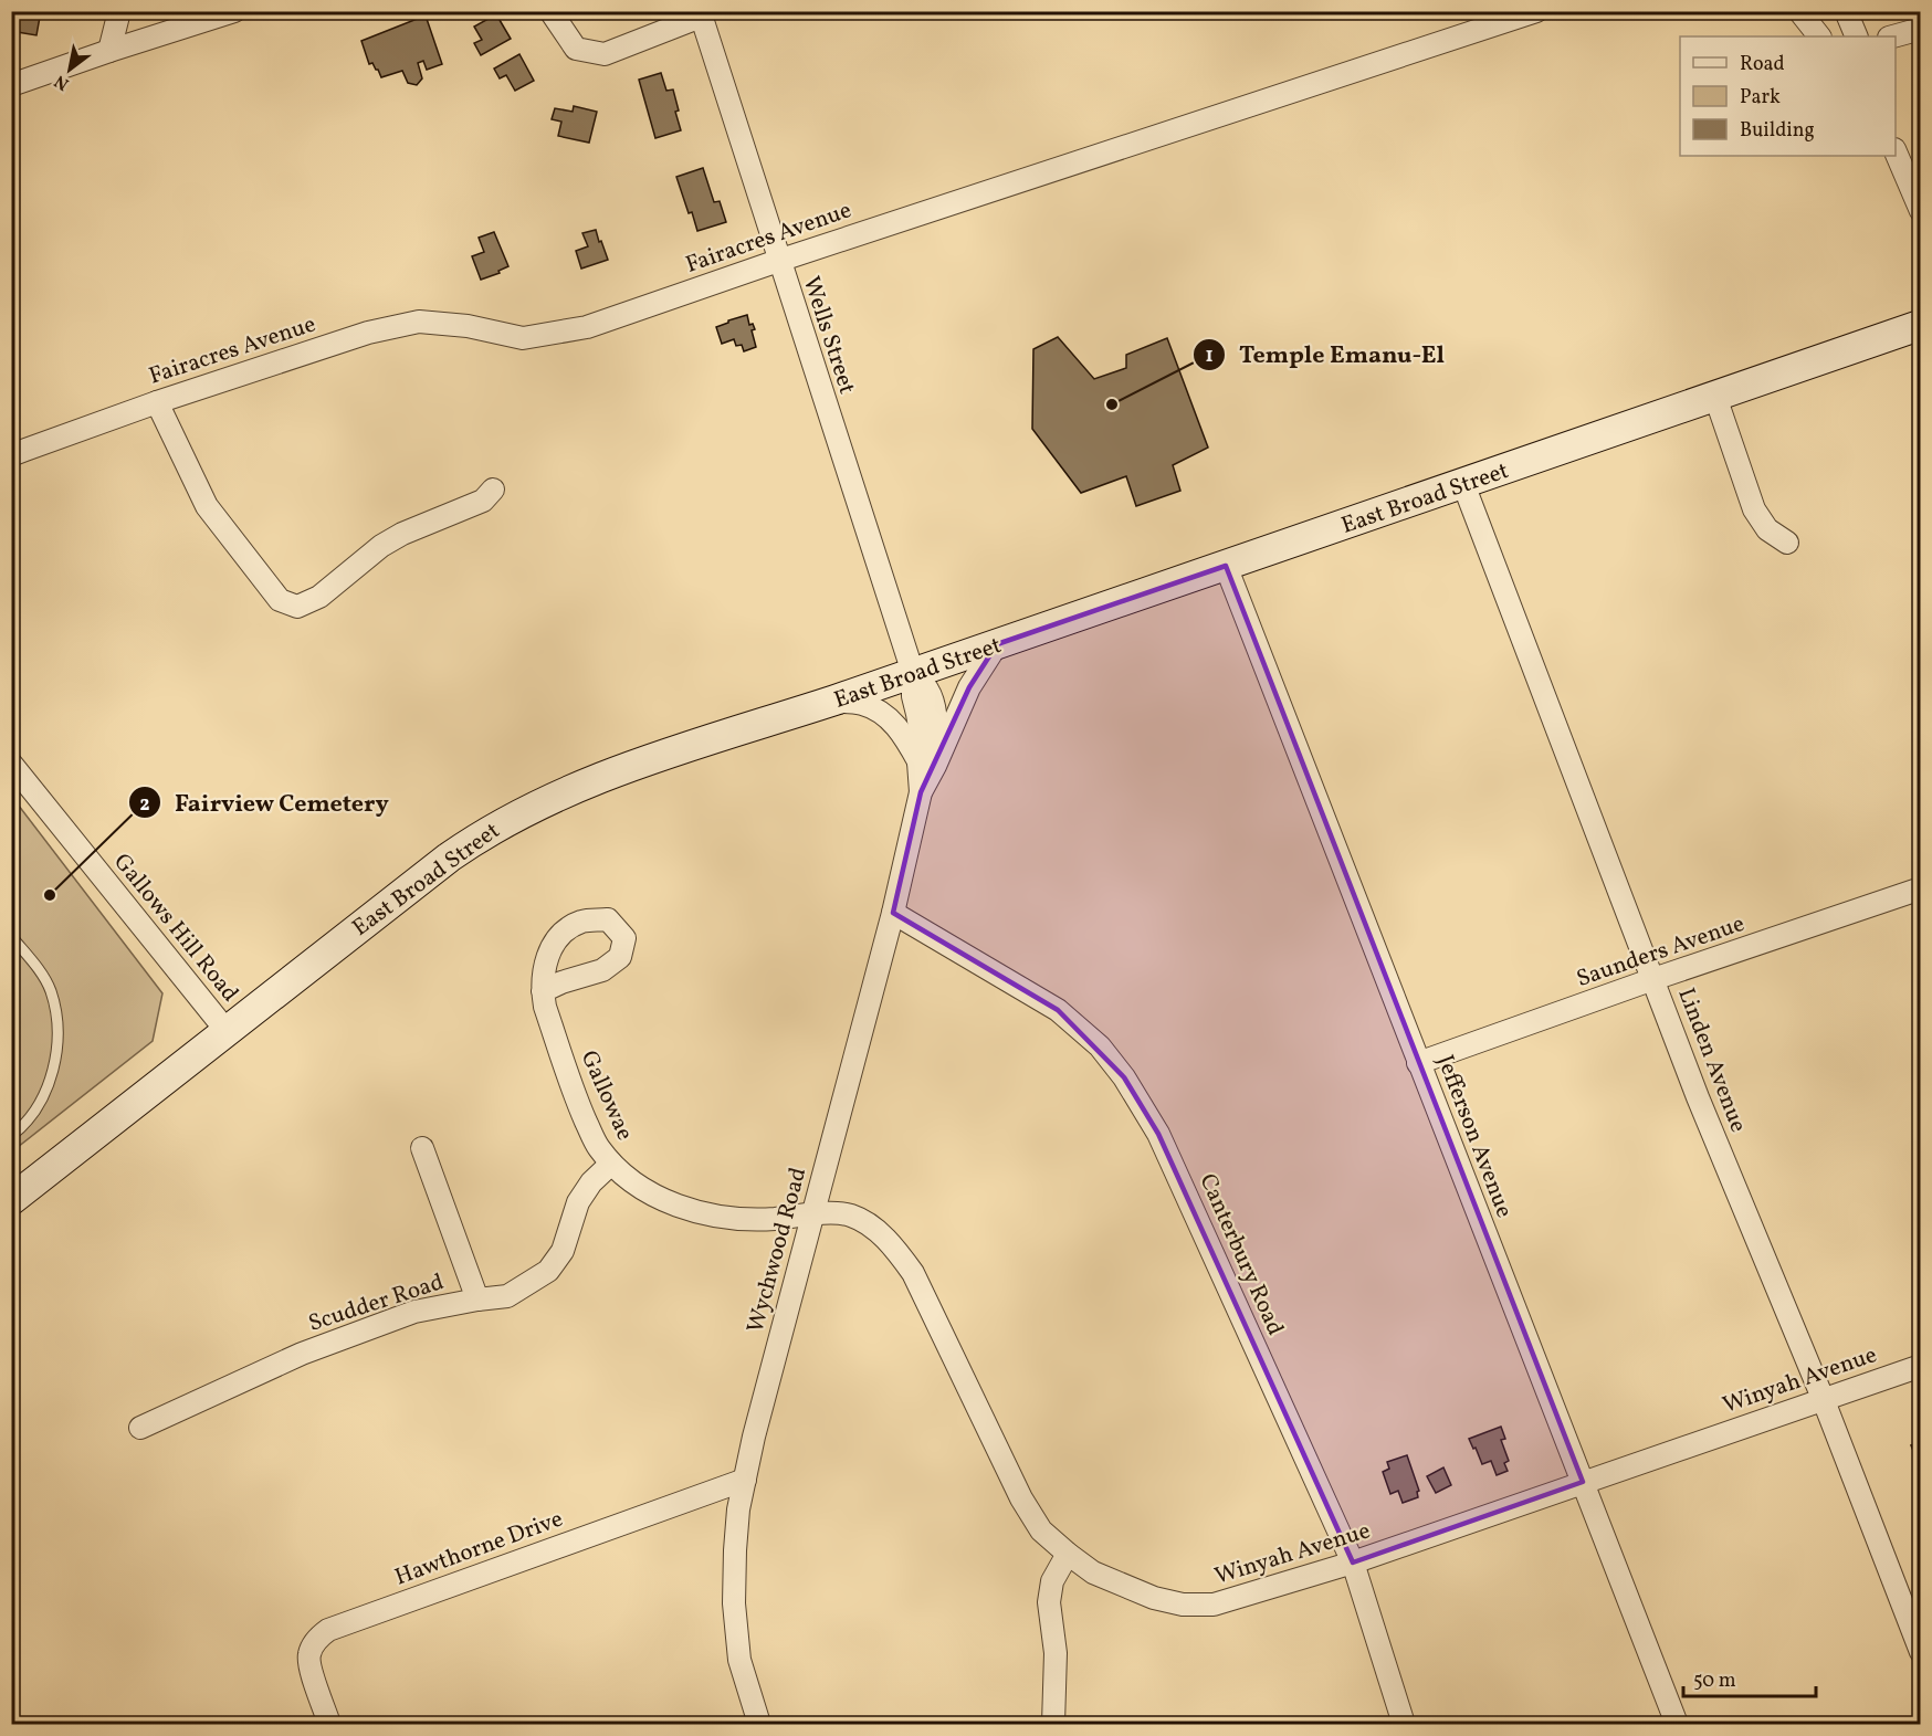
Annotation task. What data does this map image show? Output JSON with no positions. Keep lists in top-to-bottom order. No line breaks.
{"streets":{"street":["Fairacres Avenue","Wells Street","East Broad Street","Gallows Hill Road","Saunders Avenue","Linden Avenue","Gallowae","Jefferson Avenue","Wychwood Road","Canterbury Road","Scudder Road","Winyah Avenue","Hawthorne Drive"]},"crossings":[["Fairacres Avenue","Wells Street"],["Wells Street","East Broad Street"],["Wells Street","Wychwood Road"],["East Broad Street","Gallows Hill Road"],["East Broad Street","Linden Avenue"],["East Broad Street","Jefferson Avenue"],["East Broad Street","Wychwood Road"],["Saunders Avenue","Linden Avenue"],["Saunders Avenue","Jefferson Avenue"],["Linden Avenue","Winyah Avenue"],["Gallowae","Wychwood Road"],["Gallowae","Scudder Road"],["Gallowae","Winyah Avenue"],["Jefferson Avenue","Winyah Avenue"],["Wychwood Road","Canterbury Road"],["Wychwood Road","Winyah Avenue"],["Wychwood Road","Hawthorne Drive"],["Canterbury Road","Winyah Avenue"]],"places":["Temple Emanu-El","Fairview Cemetery"],"legend":["Road","Park","Building"],"scale_bar":"50 m","north":"bottom left"}
